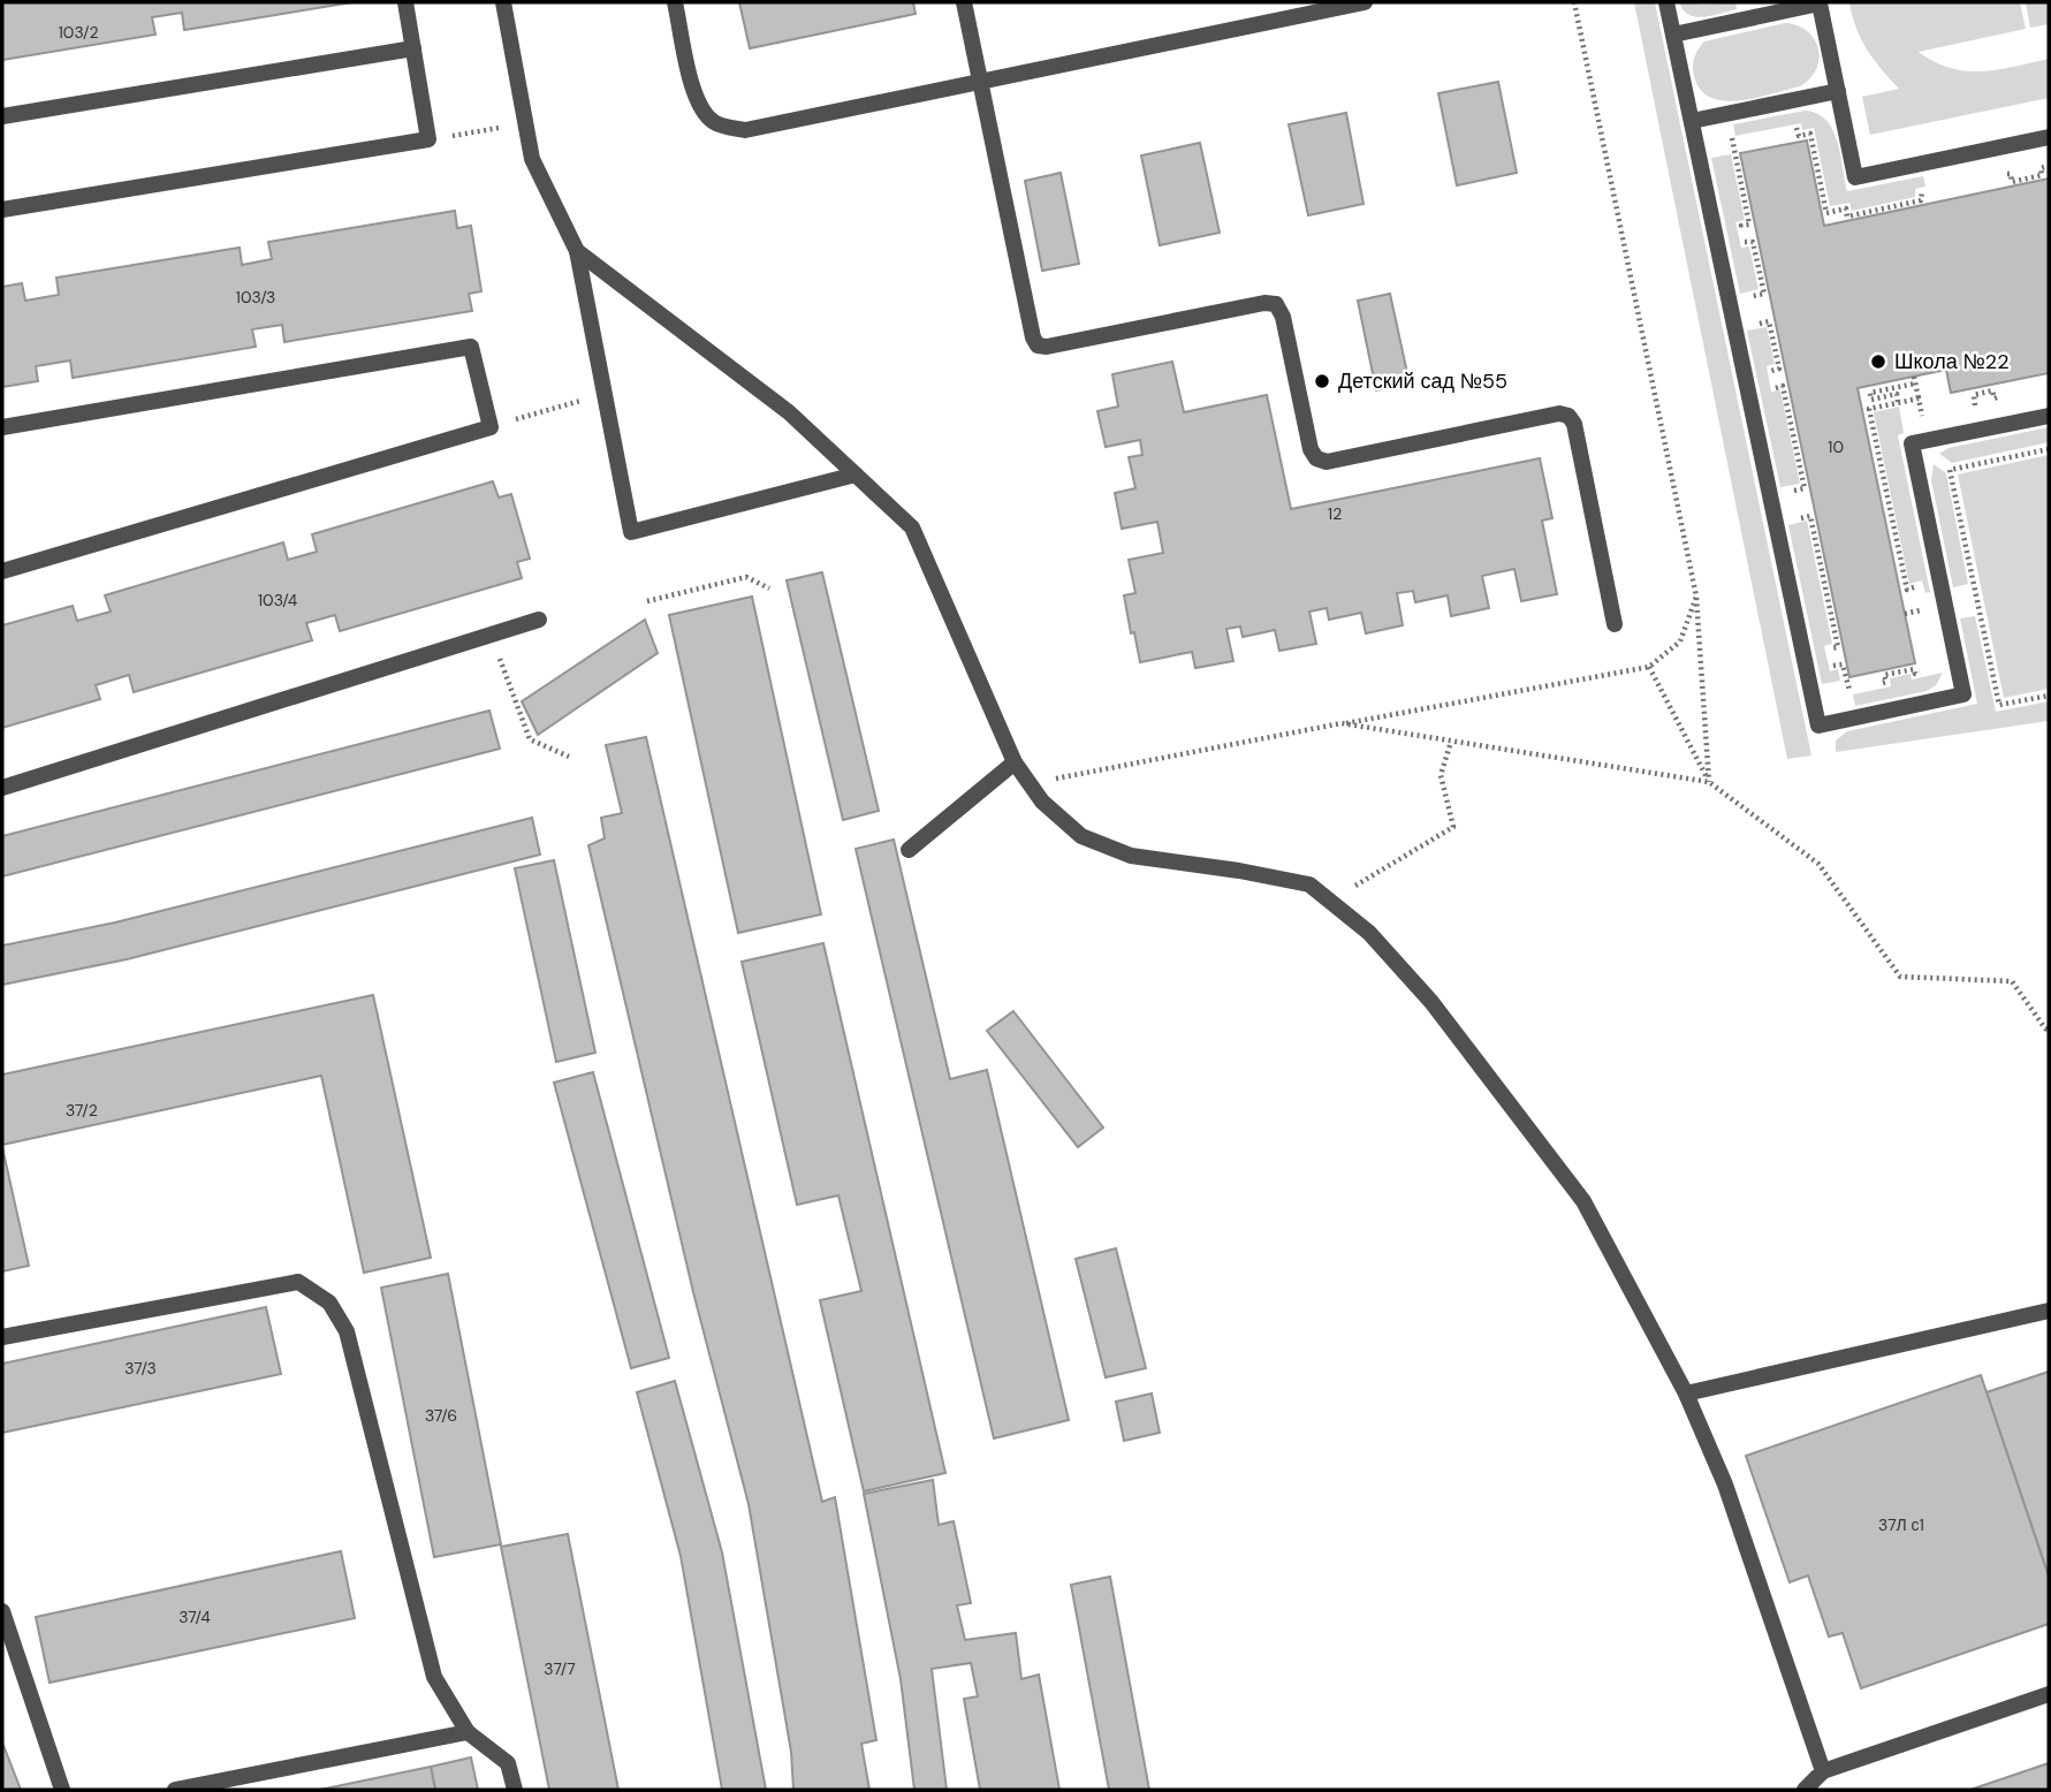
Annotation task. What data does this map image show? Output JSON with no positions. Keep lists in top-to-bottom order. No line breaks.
{"places":["Школа №22","Детский сад №55"],"house_numbers":["103/2","103/3","10","12","103/4","37/2","37/3","37/6","37Л с1","37/4","37/7"]}
